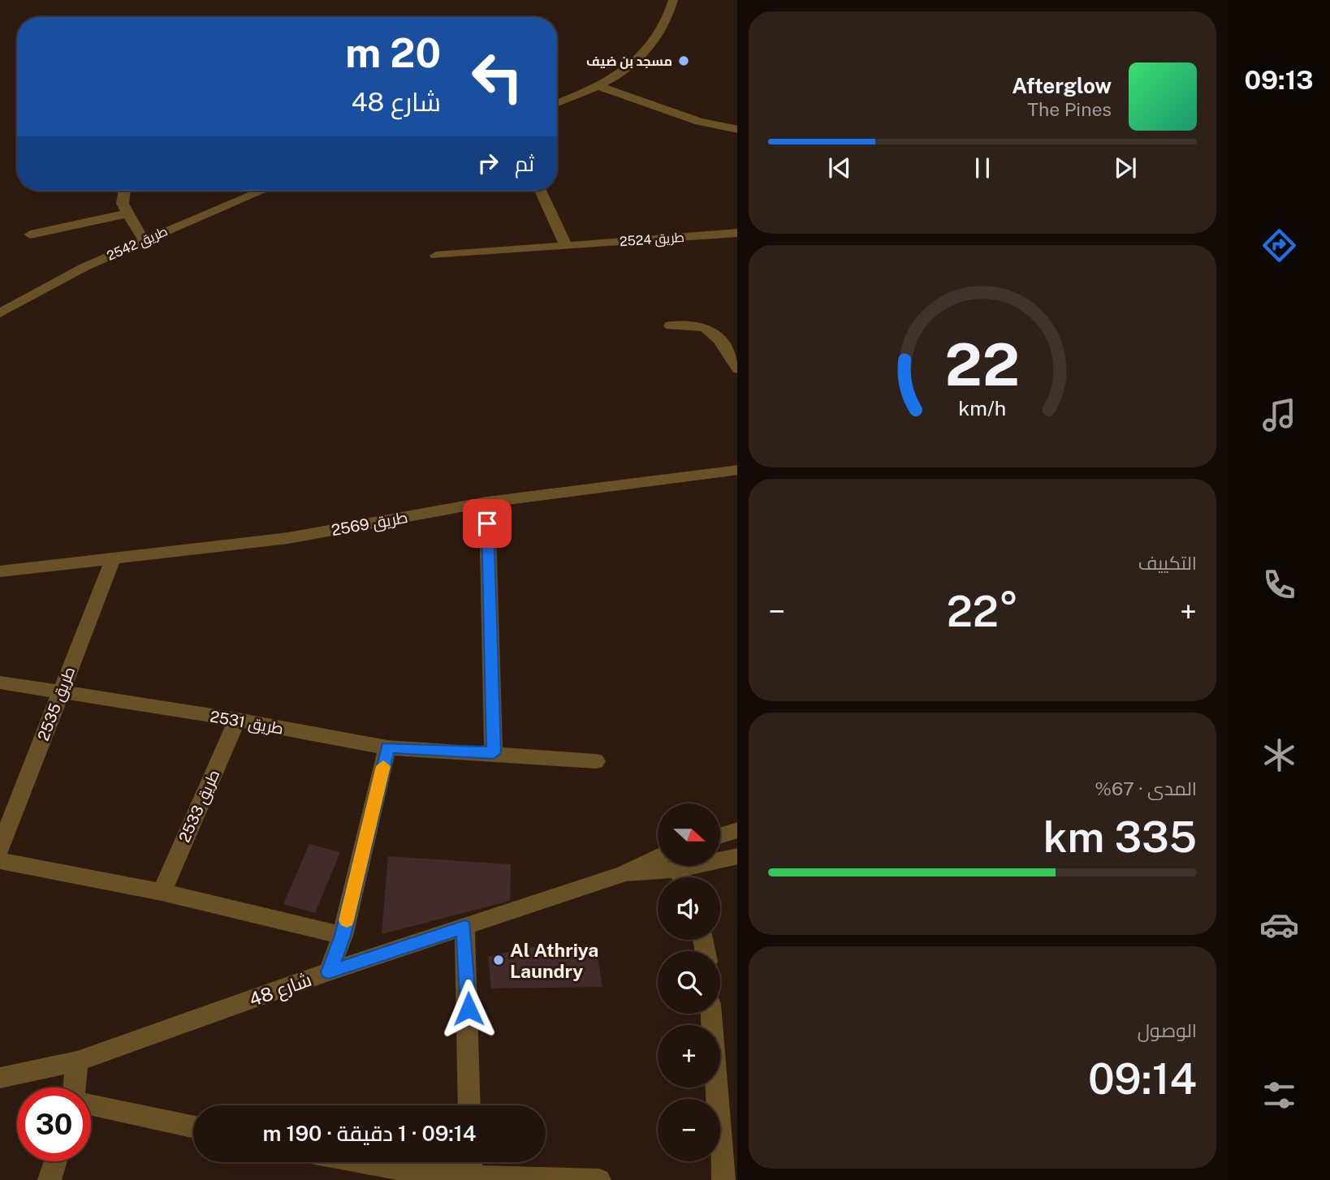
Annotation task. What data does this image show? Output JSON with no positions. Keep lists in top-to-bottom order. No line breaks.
{"streets":{"street":["طريق 2524","طريق 2542","طريق 2569","طريق 2535","طريق 2531","طريق 2533","شارع 48"]},"crossings":[["طريق 2569","طريق 2535"],["طريق 2535","طريق 2531"],["طريق 2531","طريق 2533"]],"places":["مسجد بن ضيف","Al Athriya Laundry"],"north":"right","page":{"tabs":"09:13","turn":["20 m","شارع 48"],"song":["Afterglow","The Pines"],"then":"ثم","tile":["التكييف",["المدى · 67%","335 km"],["الوصول","09:14"]],"heat":["−","22°","+"],"map_buttons":["+","−"],"limit":"30","trip":"09:14 · 1 دقيقة · 190 m","gauge":["22","km/h"]}}
